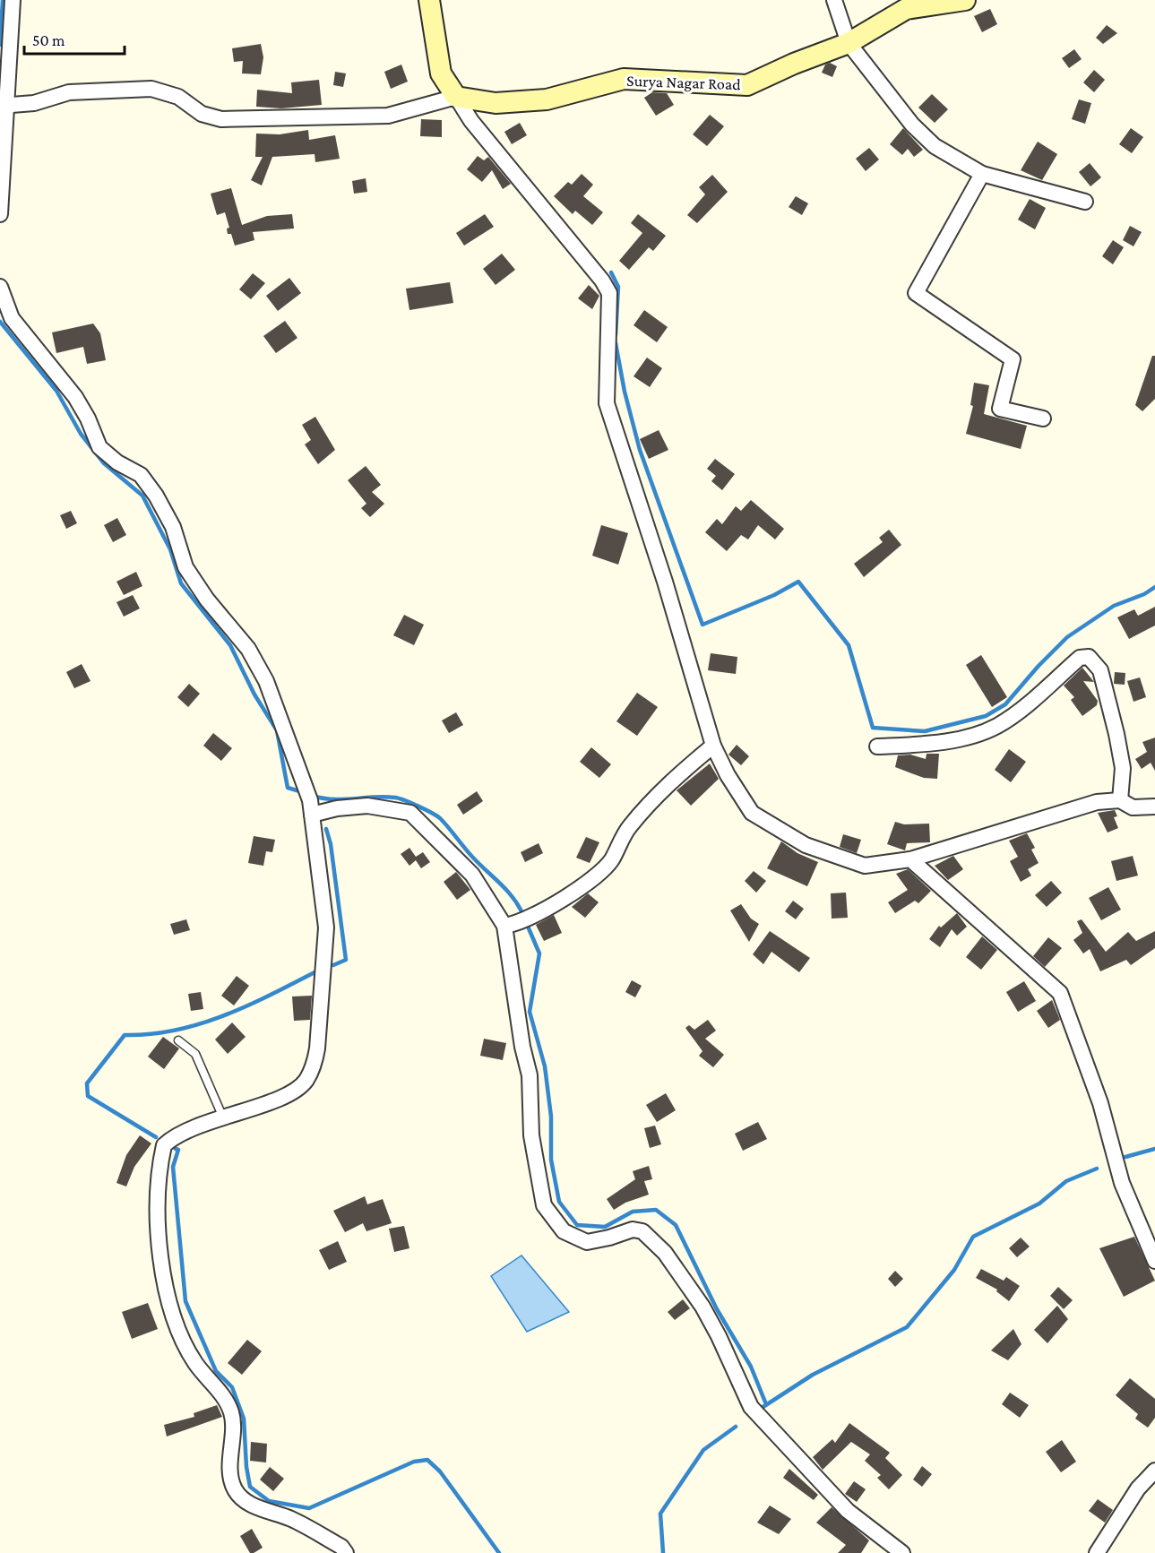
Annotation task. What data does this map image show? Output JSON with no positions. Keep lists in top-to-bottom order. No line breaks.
{"streets":{"street":["Surya Nagar Road"]},"scale_bar":"50 m"}
